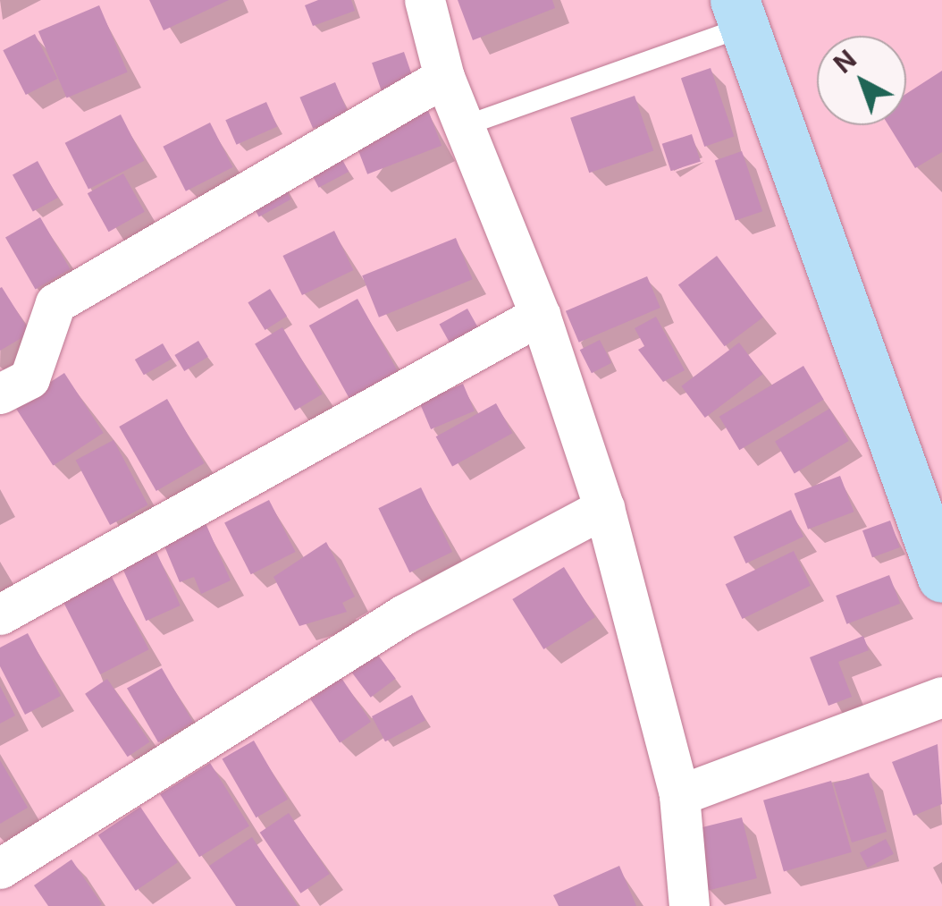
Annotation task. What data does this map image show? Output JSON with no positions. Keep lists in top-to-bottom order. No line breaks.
{"north":"top left"}
